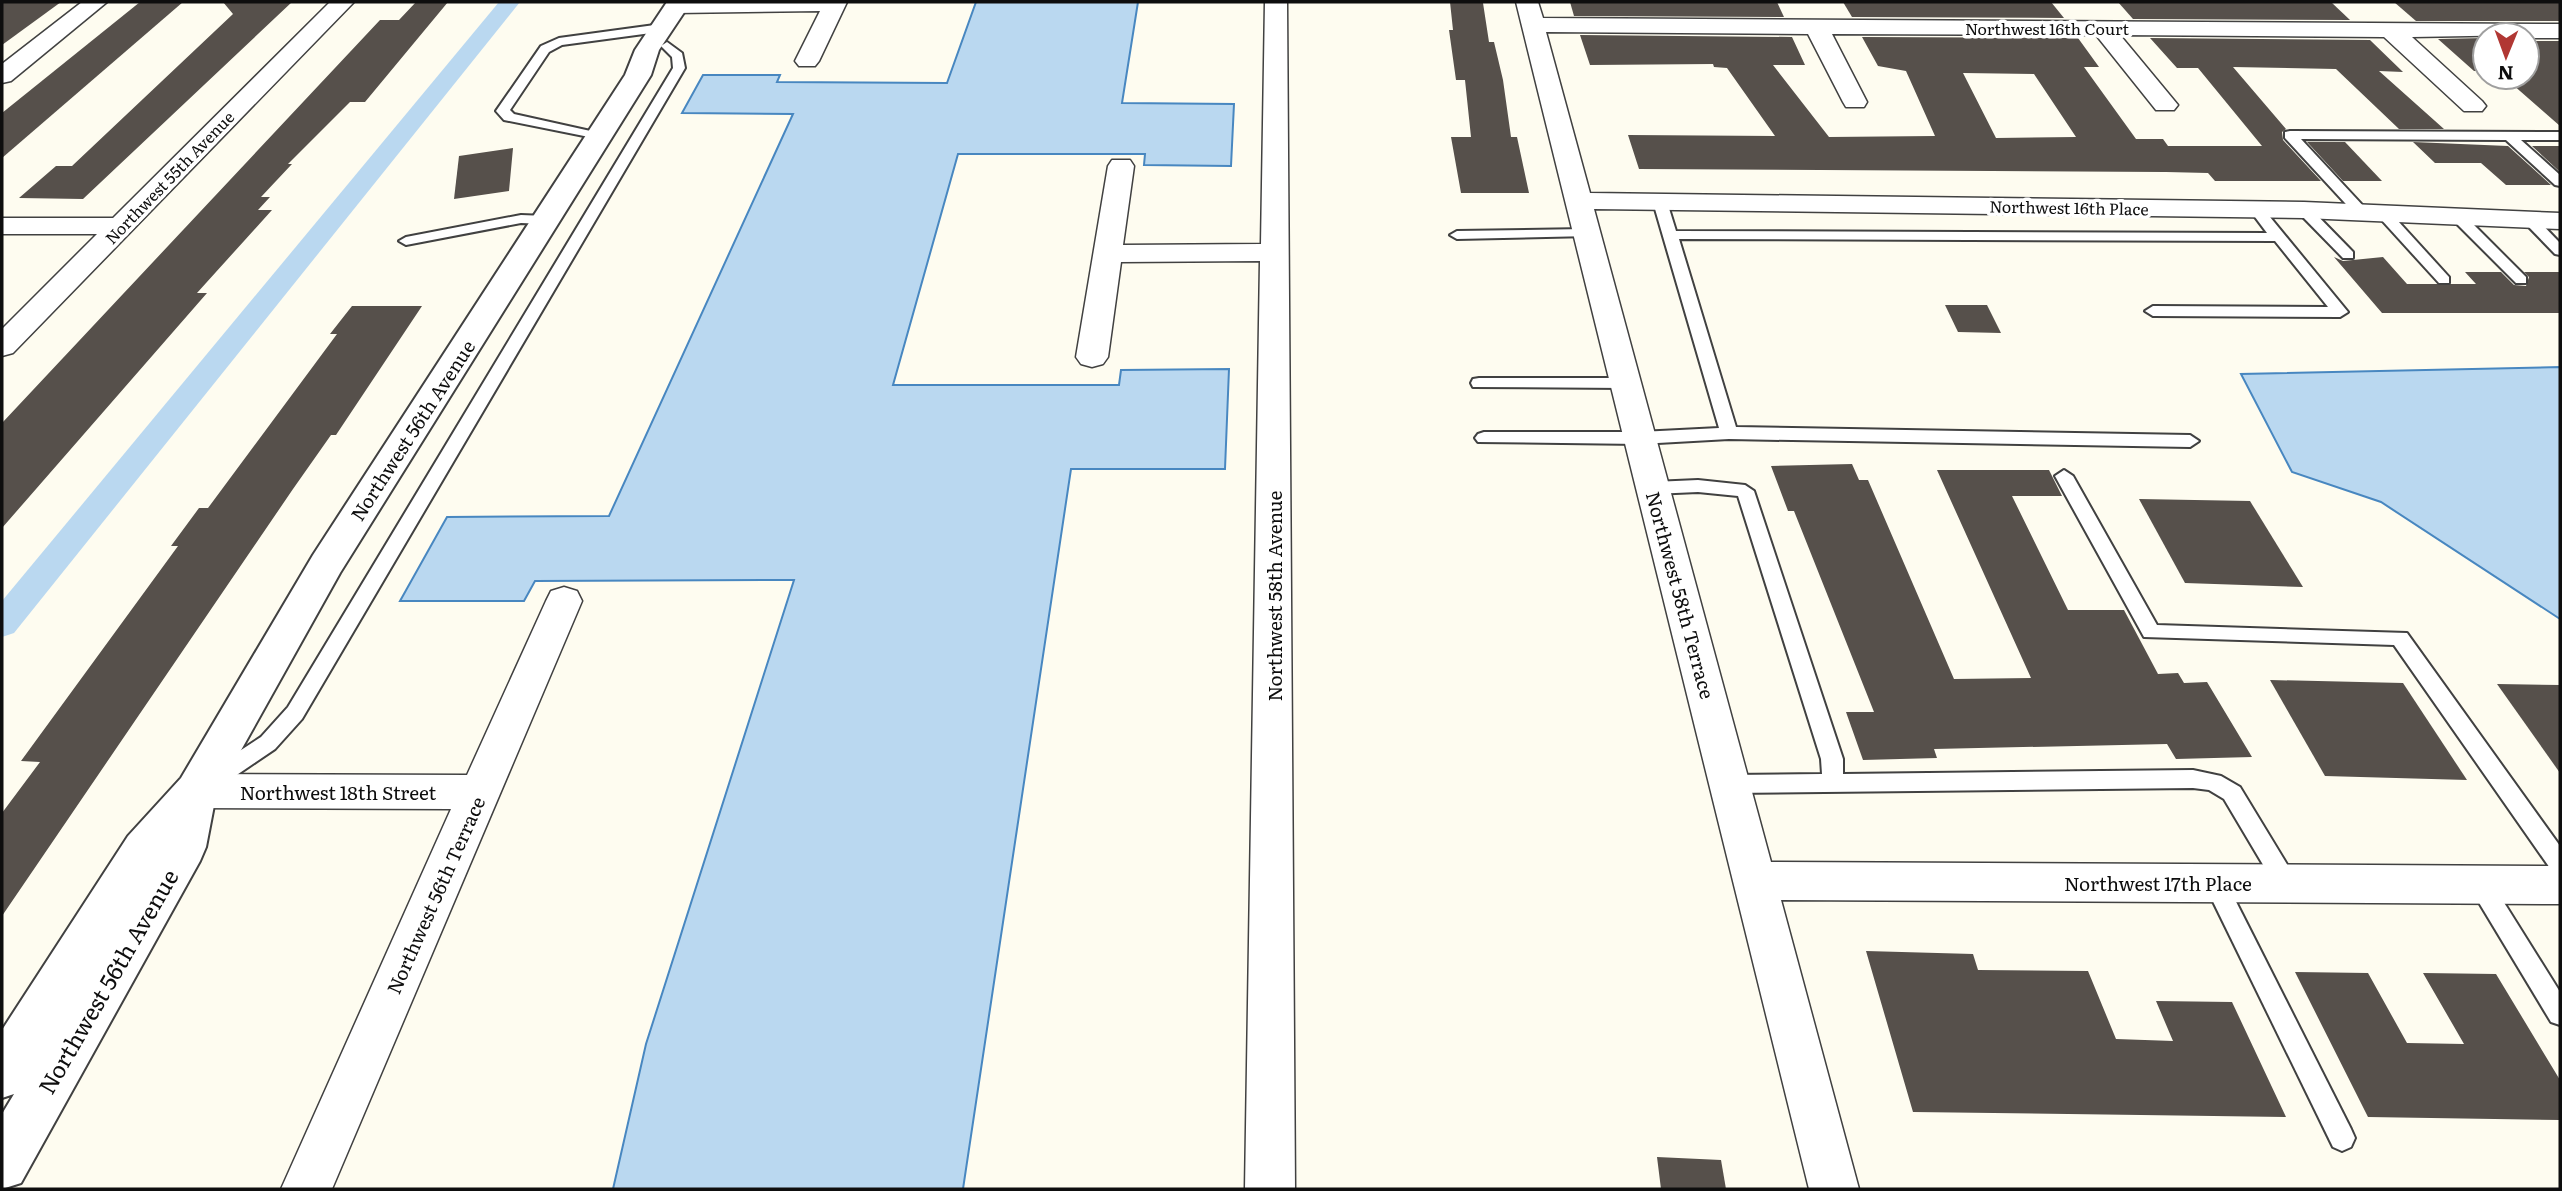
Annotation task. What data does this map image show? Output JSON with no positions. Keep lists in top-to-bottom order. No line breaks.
{"streets":{"street":["Northwest 16th Court","Northwest 55th Avenue","Northwest 16th Place","Northwest 56th Avenue","Northwest 58th Terrace","Northwest 58th Avenue","Northwest 18th Street","Northwest 17th Place","Northwest 56th Terrace"]},"crossings":[["Northwest 16th Court","Northwest 58th Terrace"],["Northwest 16th Place","Northwest 58th Terrace"],["Northwest 56th Avenue","Northwest 18th Street"],["Northwest 58th Terrace","Northwest 17th Place"],["Northwest 18th Street","Northwest 56th Terrace"]],"north":"bottom"}
